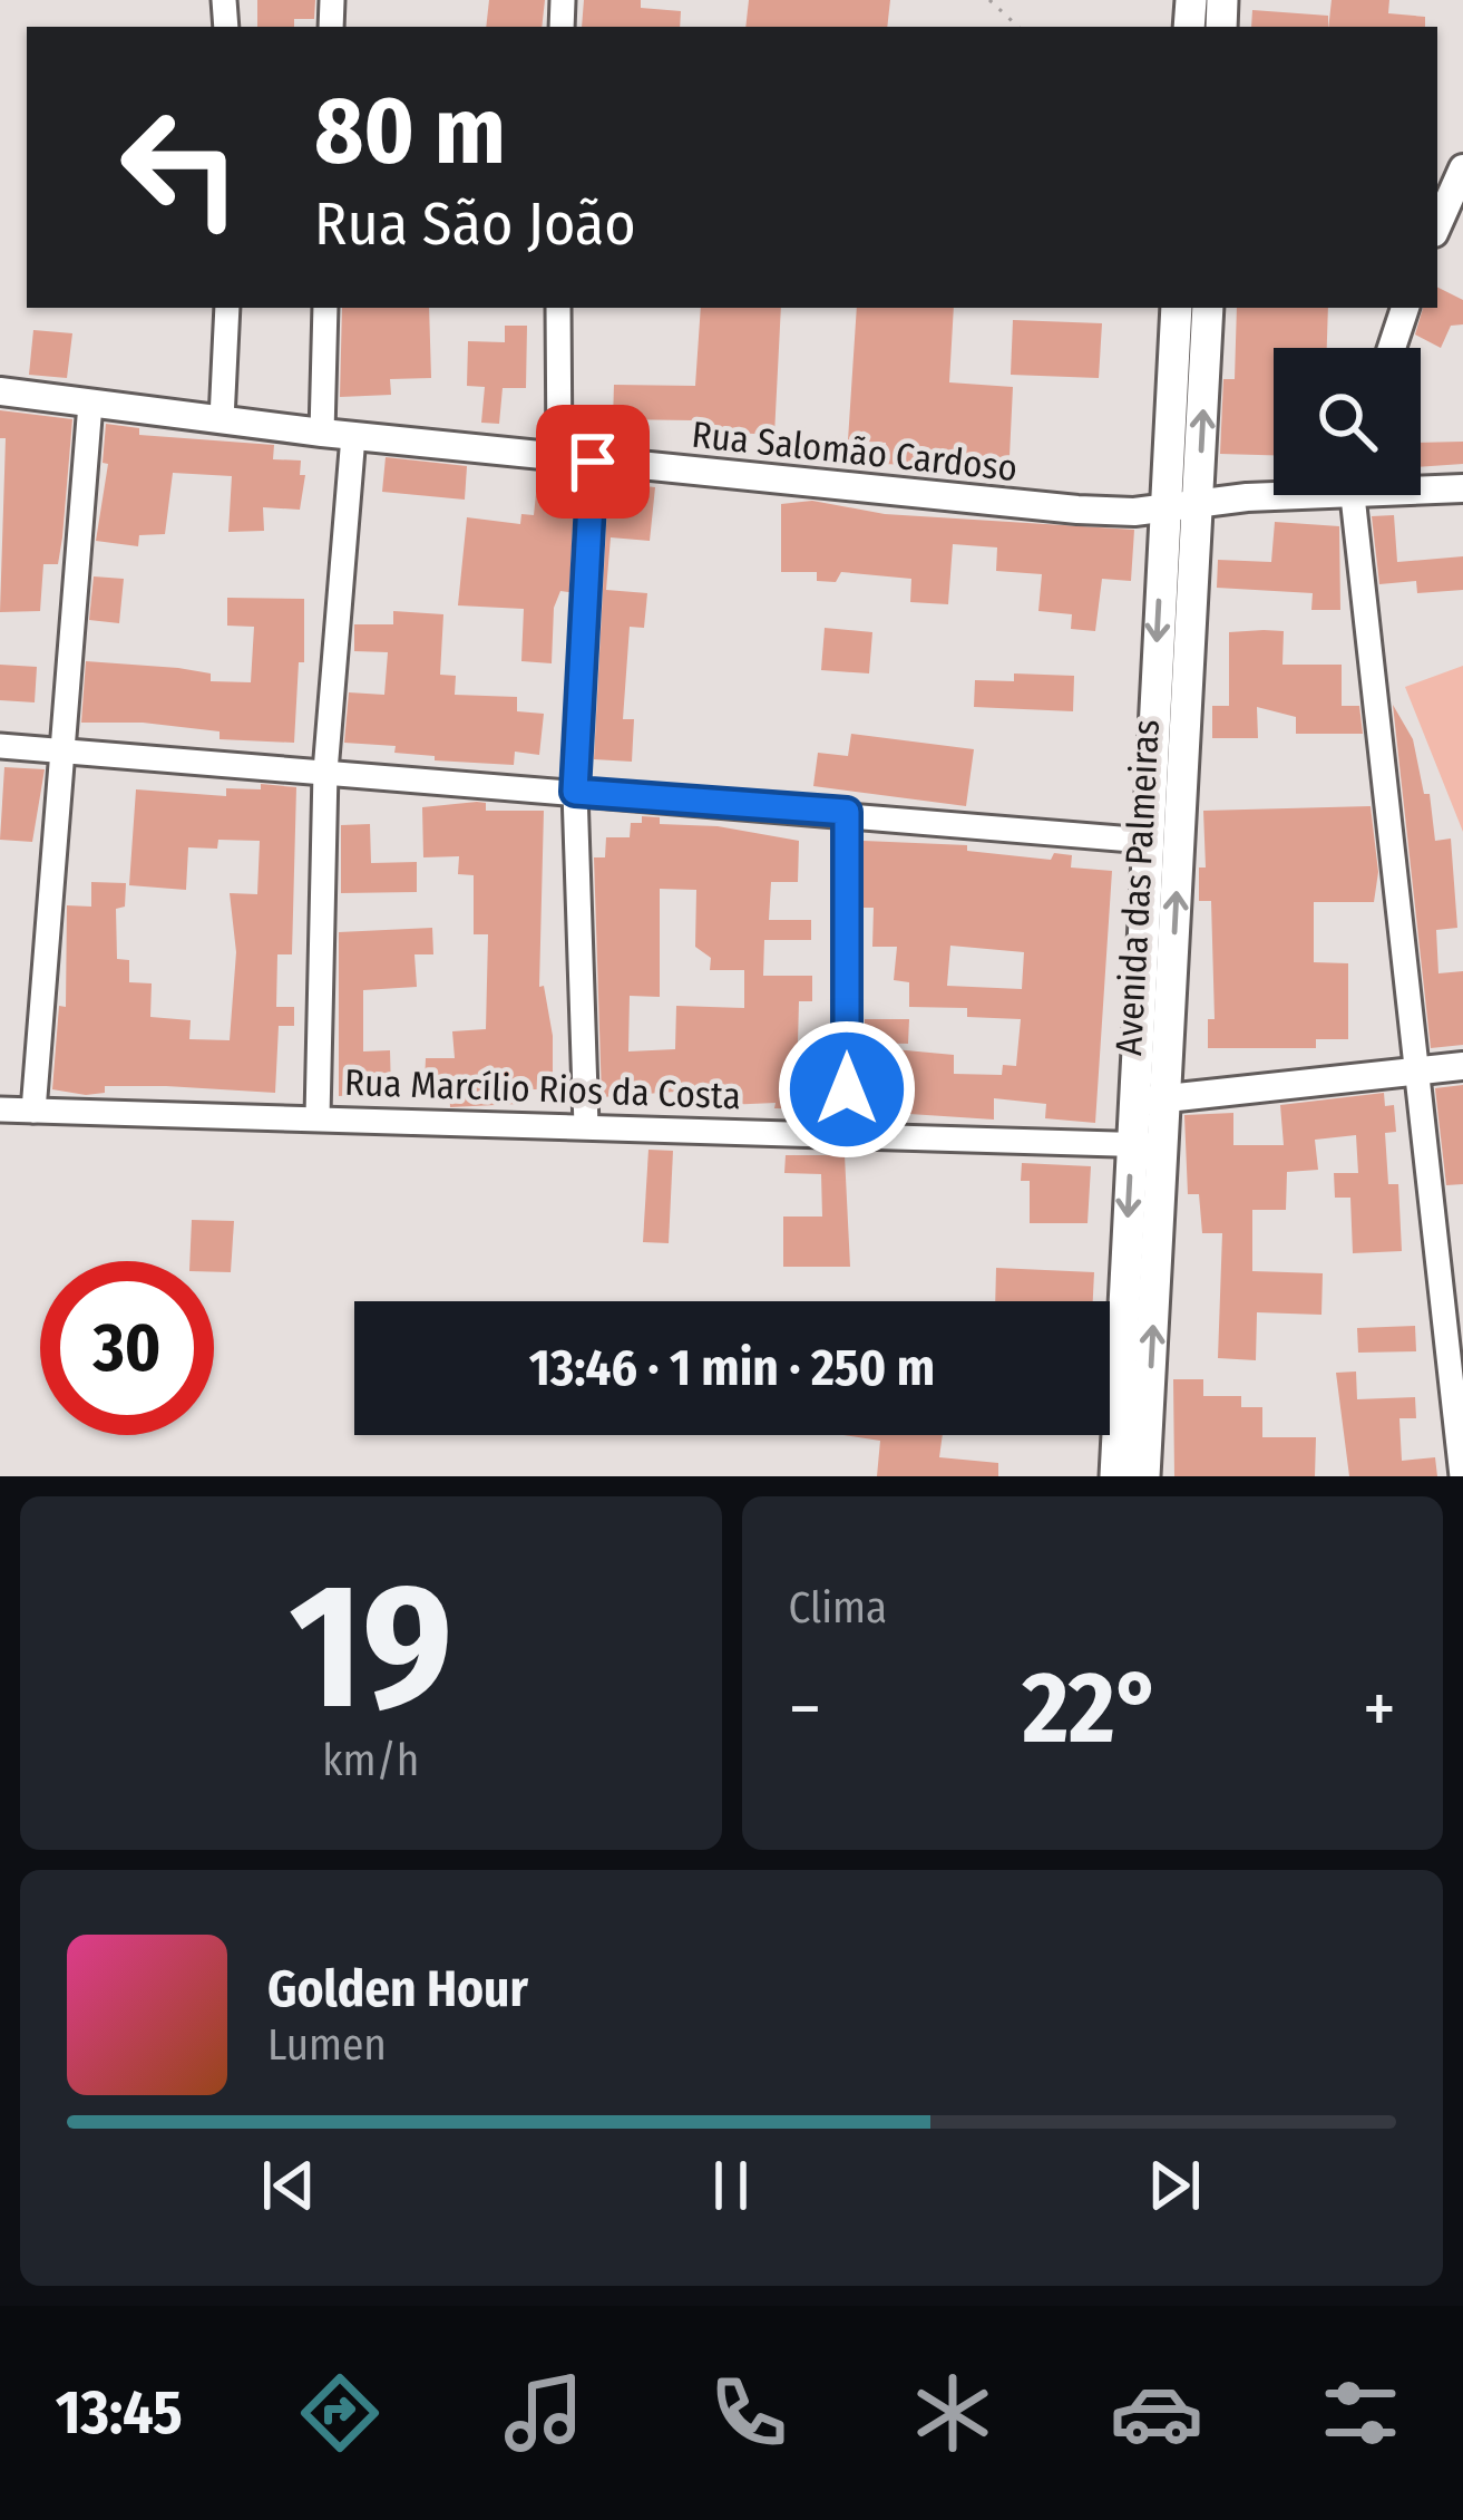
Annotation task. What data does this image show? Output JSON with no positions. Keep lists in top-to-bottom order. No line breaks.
{"streets":{"main road":["Avenida das Palmeiras"],"street":["Rua Salomão Cardoso","Rua Marcílio Rios da Costa"]},"crossings":[["Rua Salomão Cardoso","Avenida das Palmeiras"],["Avenida das Palmeiras","Rua Marcílio Rios da Costa"]],"page":{"turn":["80 m","Rua São João"],"limit":"30","trip":"13:46 · 1 min · 250 m","tile":[["19","km/h"],"Clima"],"heat":["−","22°","+"],"song":["Golden Hour","Lumen"],"tabs":"13:45"}}
